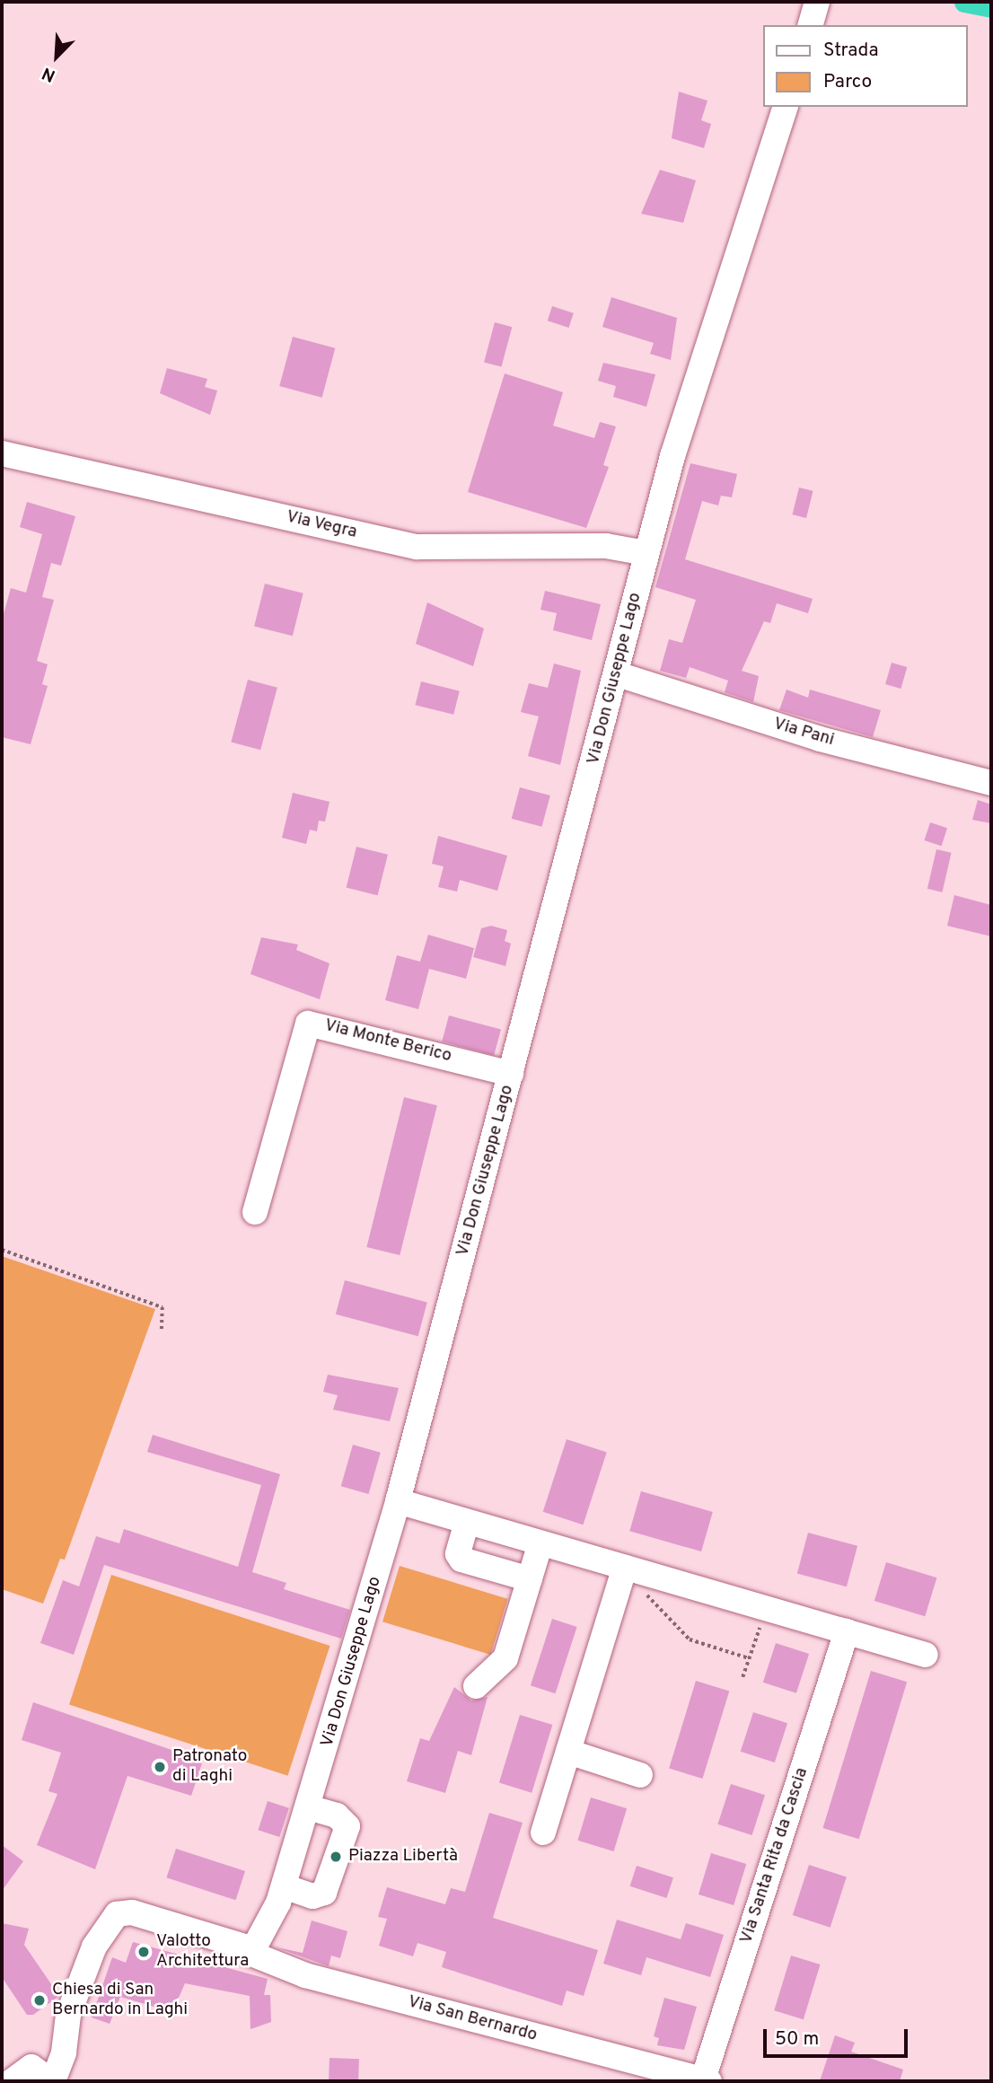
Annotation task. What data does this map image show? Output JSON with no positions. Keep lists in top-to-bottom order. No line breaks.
{"streets":{"street":["Via Vegra","Via Don Giuseppe Lago","Via Pani","Via Monte Berico","Via Santa Rita da Cascia","Via San Bernardo"]},"crossings":[["Via Vegra","Via Don Giuseppe Lago"],["Via Don Giuseppe Lago","Via Pani"],["Via Don Giuseppe Lago","Via Monte Berico"],["Via Don Giuseppe Lago","Via San Bernardo"],["Via Santa Rita da Cascia","Via San Bernardo"]],"places":["Patronato di Laghi","Piazza Libertà","Valotto Architettura","Chiesa di San Bernardo in Laghi"],"legend":["Strada","Parco"],"scale_bar":"50 m","north":"bottom left"}
